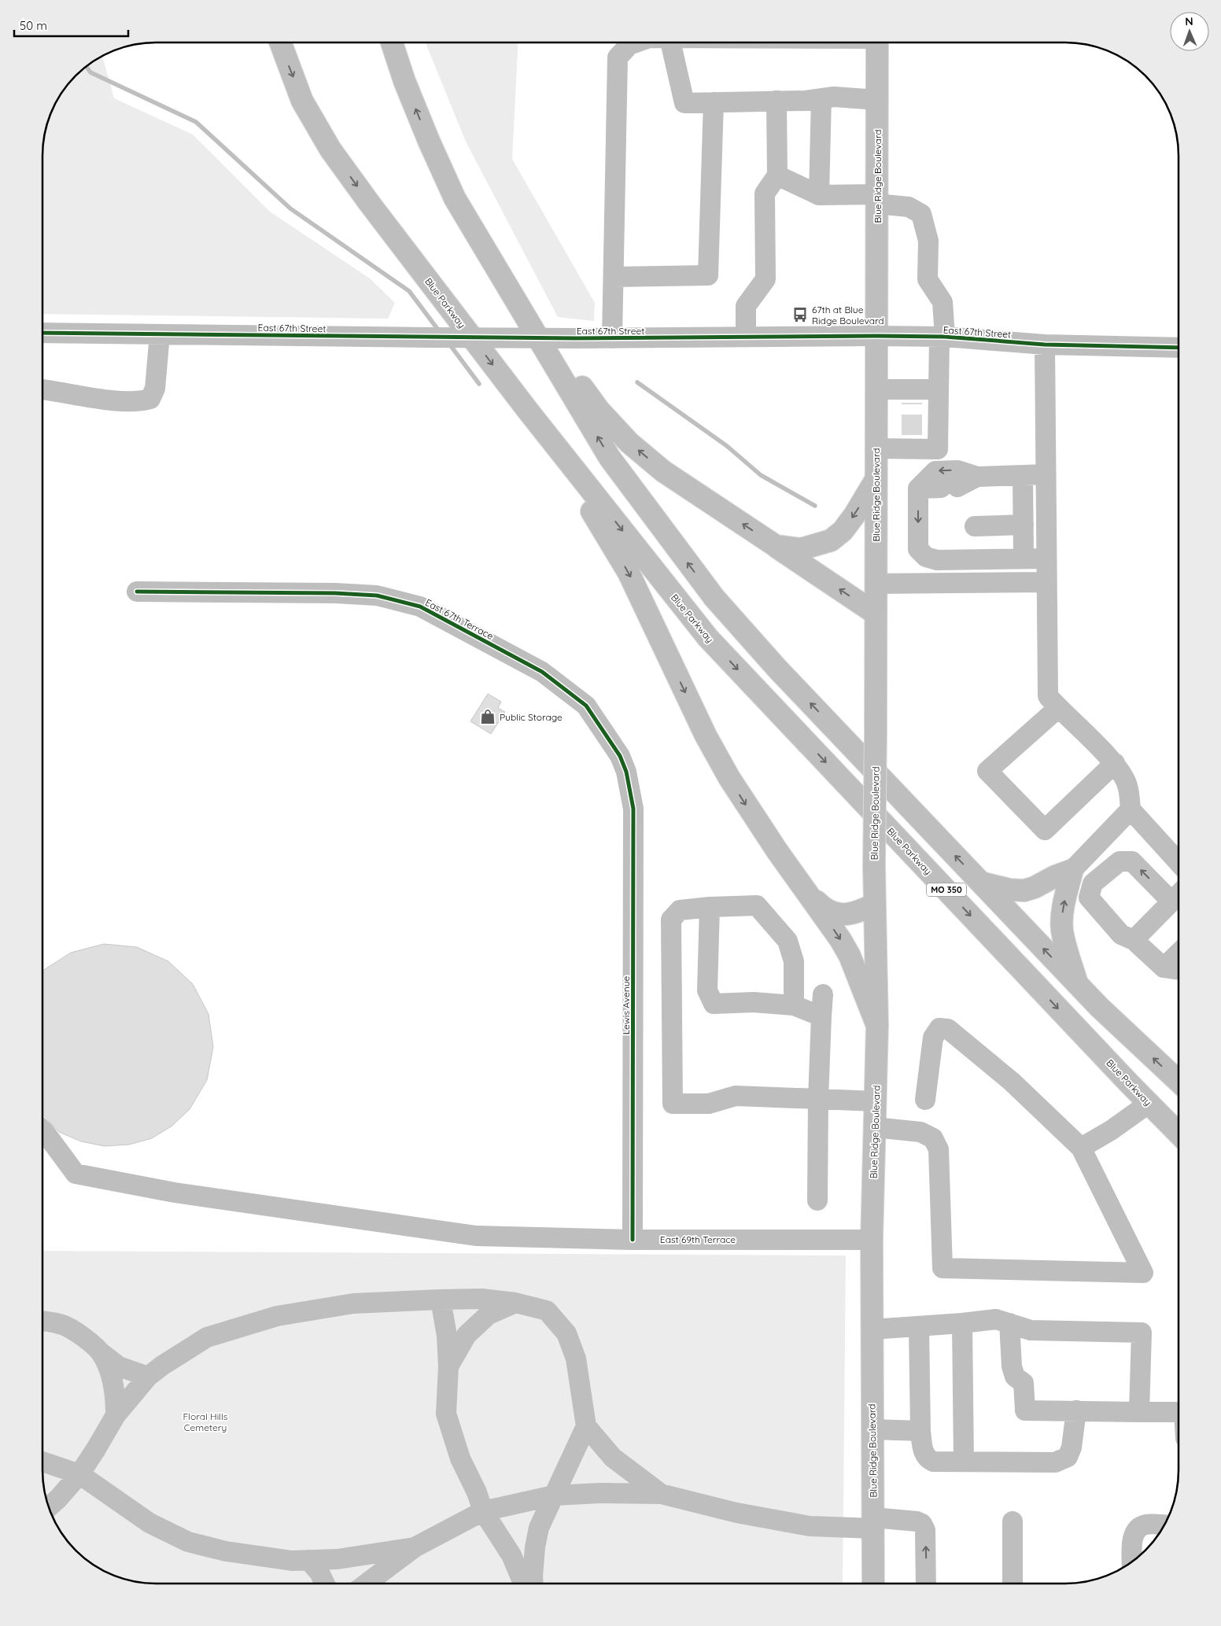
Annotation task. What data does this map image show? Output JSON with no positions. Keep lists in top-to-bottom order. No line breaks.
{"streets":{"main road":["Blue Ridge Boulevard","Blue Parkway","MO 350"],"street":["East 67th Street","East 67th Terrace","Lewis Avenue","East 69th Terrace"]},"crossings":[["Blue Ridge Boulevard","East 67th Street"],["Blue Ridge Boulevard","East 69th Terrace"],["East 67th Terrace","Lewis Avenue"],["Lewis Avenue","East 69th Terrace"]],"parks":["Floral Hills Cemetery"],"places":{"bus stop":["67th at Blue Ridge Boulevard"],"shop":["Public Storage"]},"scale_bar":"50 m","north":"top"}
